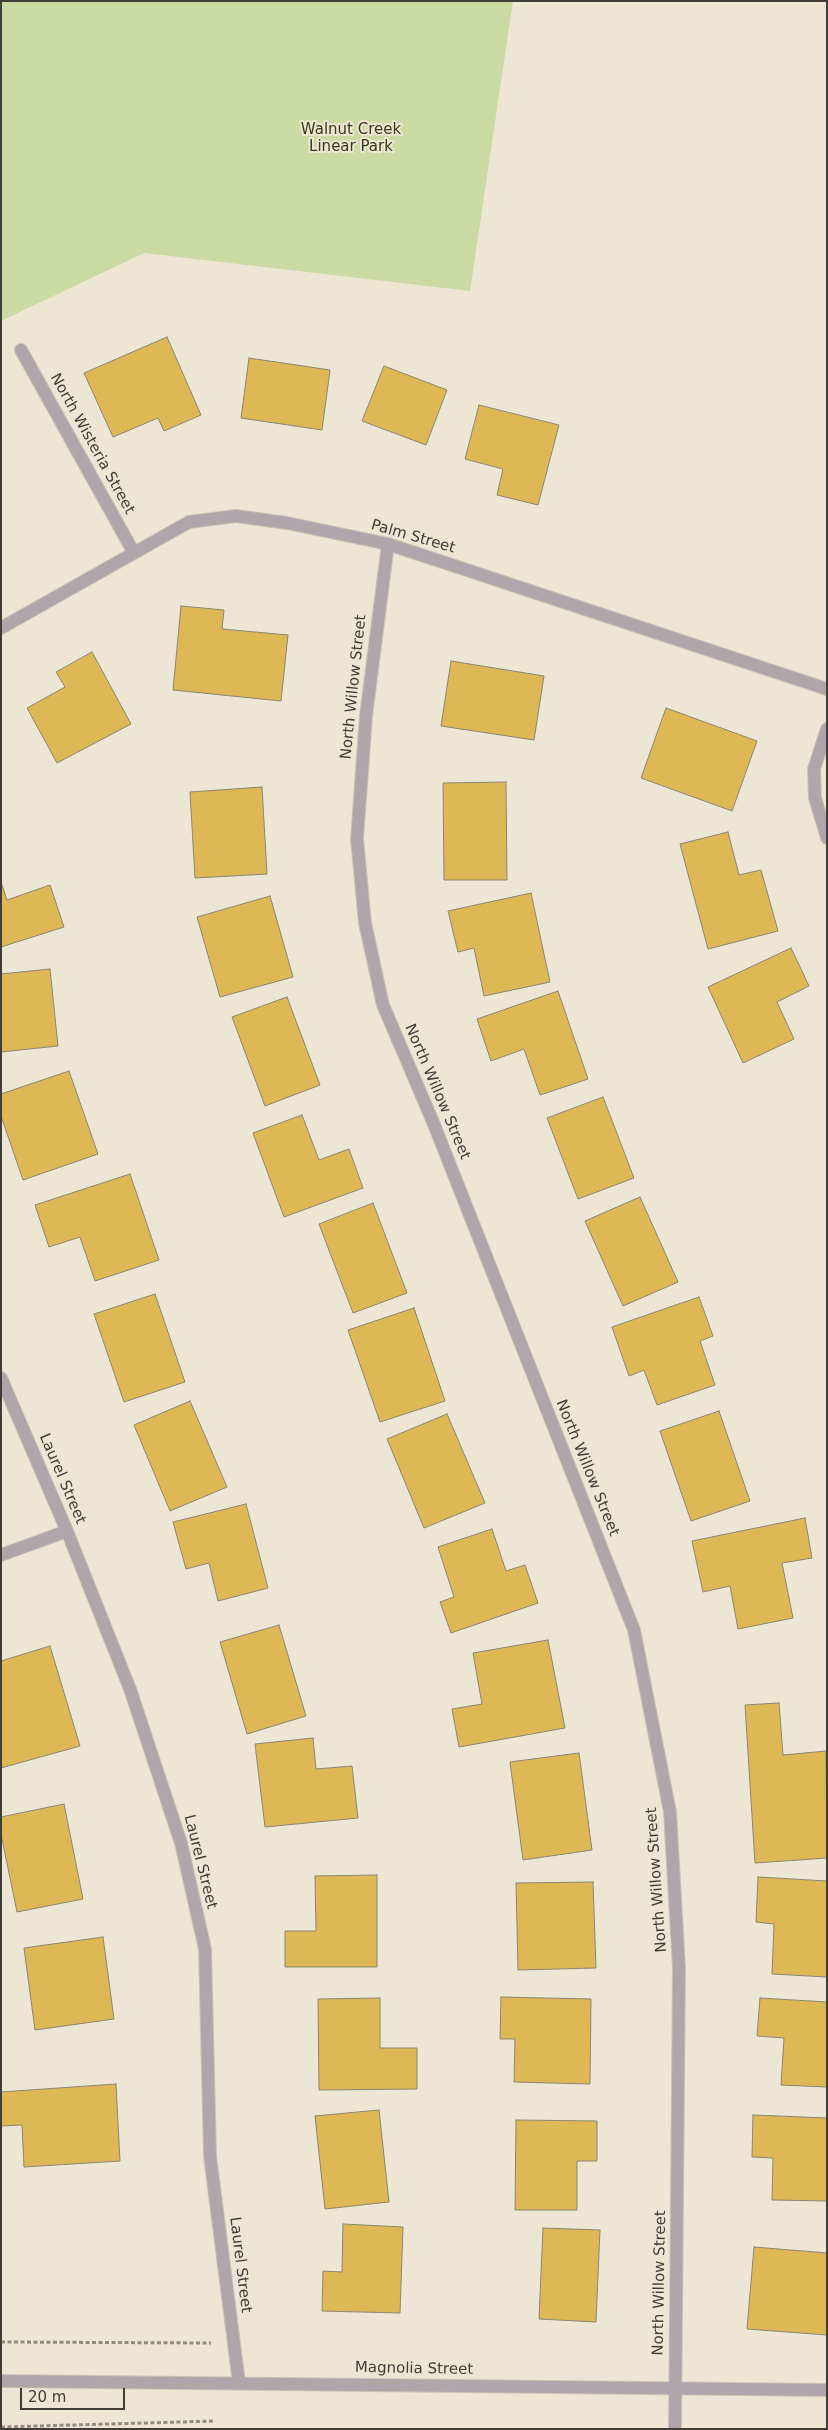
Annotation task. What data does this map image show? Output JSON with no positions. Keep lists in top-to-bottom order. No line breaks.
{"streets":{"street":["North Wisteria Street","Palm Street","North Willow Street","Laurel Street","Magnolia Street"]},"crossings":[["North Wisteria Street","Palm Street"],["Palm Street","North Willow Street"],["North Willow Street","Magnolia Street"],["Laurel Street","Magnolia Street"]],"parks":["Walnut Creek Linear Park"],"scale_bar":"20 m"}
